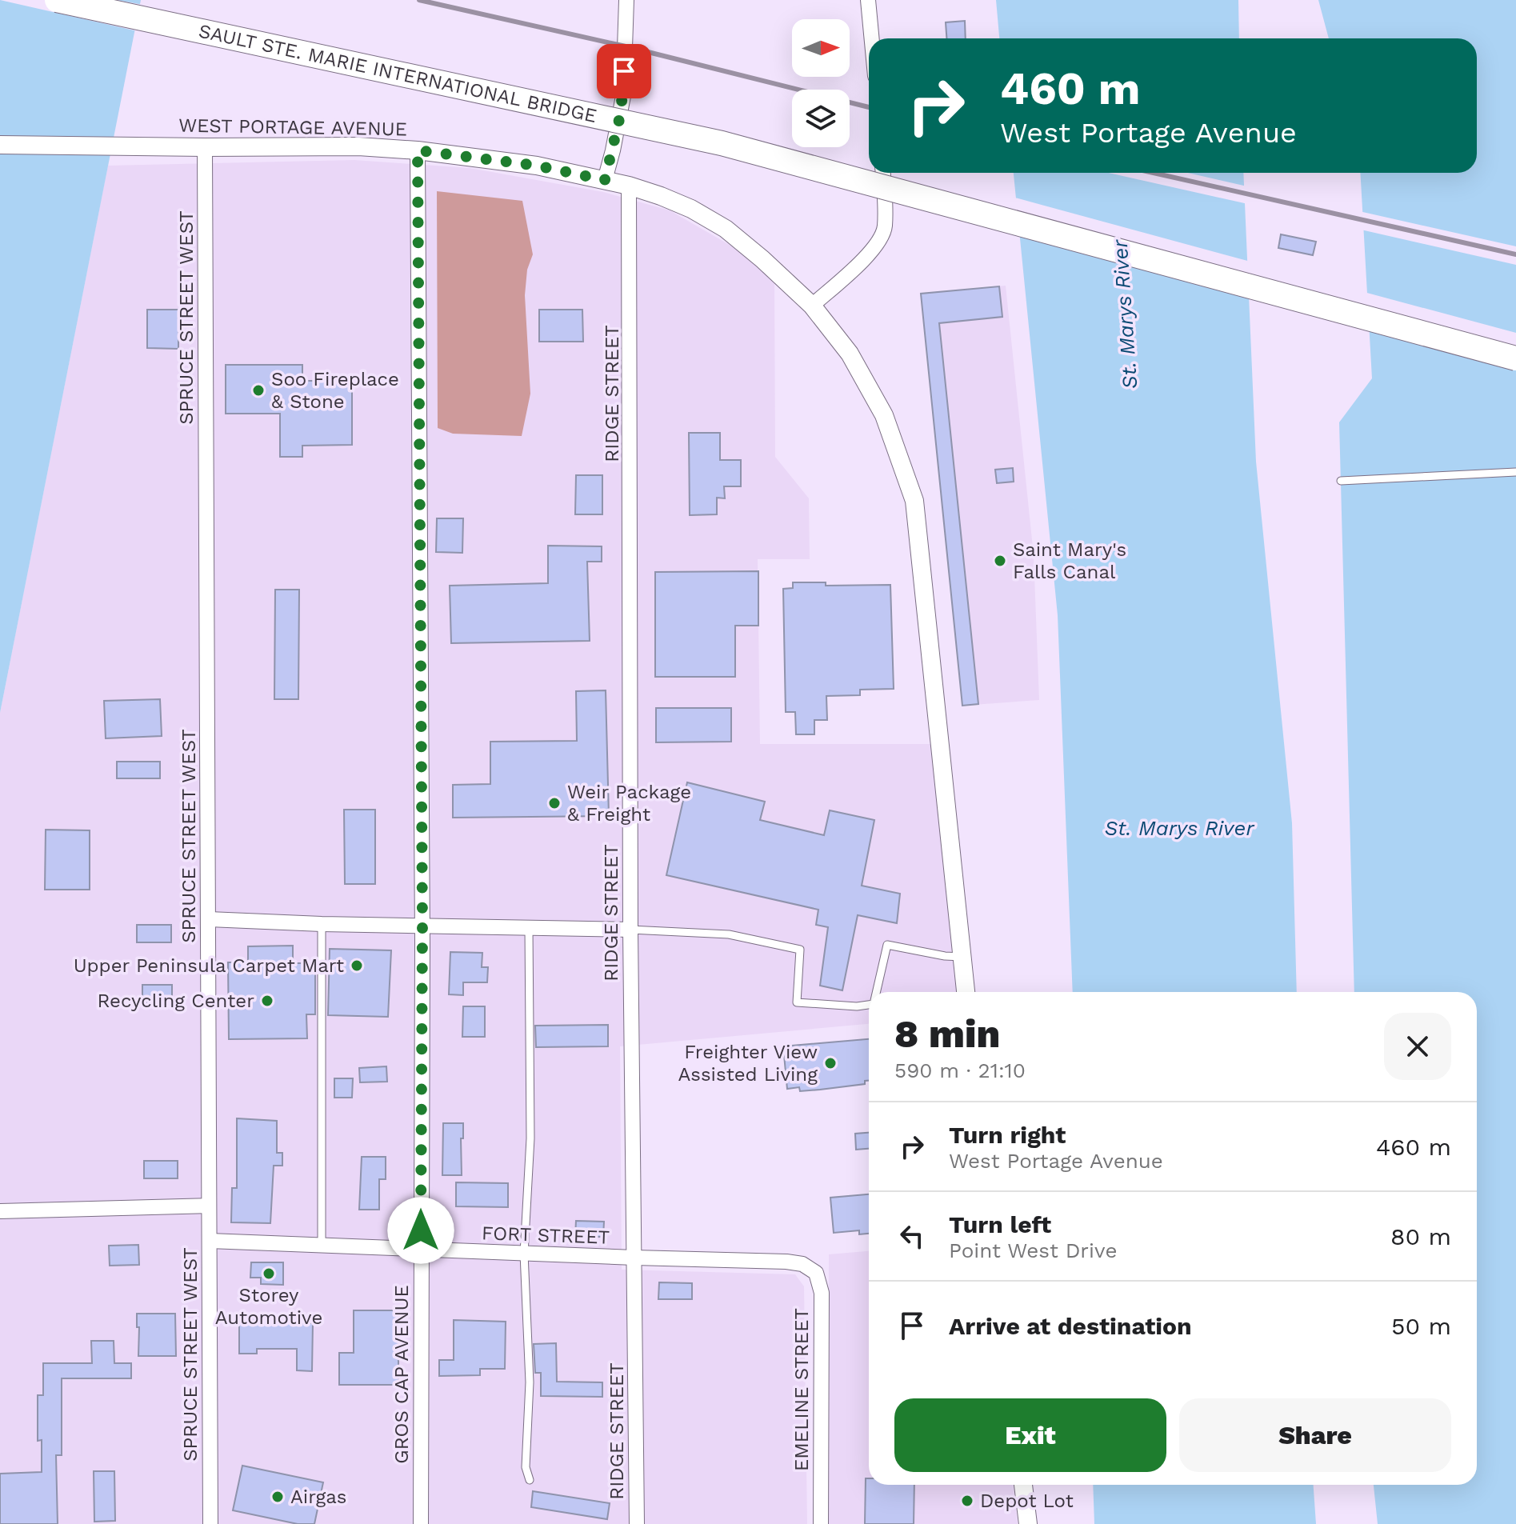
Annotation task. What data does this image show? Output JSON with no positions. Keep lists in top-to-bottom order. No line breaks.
{"streets":{"highway":["SAULT STE. MARIE INTERNATIONAL BRIDGE"],"street":["WEST PORTAGE AVENUE","SPRUCE STREET WEST","RIDGE STREET","FORT STREET","GROS CAP AVENUE","EMELINE STREET"]},"crossings":[["WEST PORTAGE AVENUE","SPRUCE STREET WEST"],["WEST PORTAGE AVENUE","RIDGE STREET"],["WEST PORTAGE AVENUE","GROS CAP AVENUE"],["SPRUCE STREET WEST","FORT STREET"],["RIDGE STREET","FORT STREET"],["FORT STREET","GROS CAP AVENUE"],["FORT STREET","EMELINE STREET"]],"water":["St. Marys River"],"places":["Soo Fireplace & Stone","Saint Mary's Falls Canal","Weir Package & Freight","Upper Peninsula Carpet Mart","Recycling Center","Freighter View Assisted Living","Storey Automotive","Airgas","Depot Lot"],"north":"right","page":{"turn":["460 m","West Portage Avenue"],"heading":["8 min","590 m · 21:10"],"list":[{"name":"Turn right","note":"West Portage Avenue","value":"460 m"},{"name":"Turn left","note":"Point West Drive","value":"80 m"},{"name":"Arrive at destination","value":"50 m"}],"buttons":["Exit","Share"]}}
